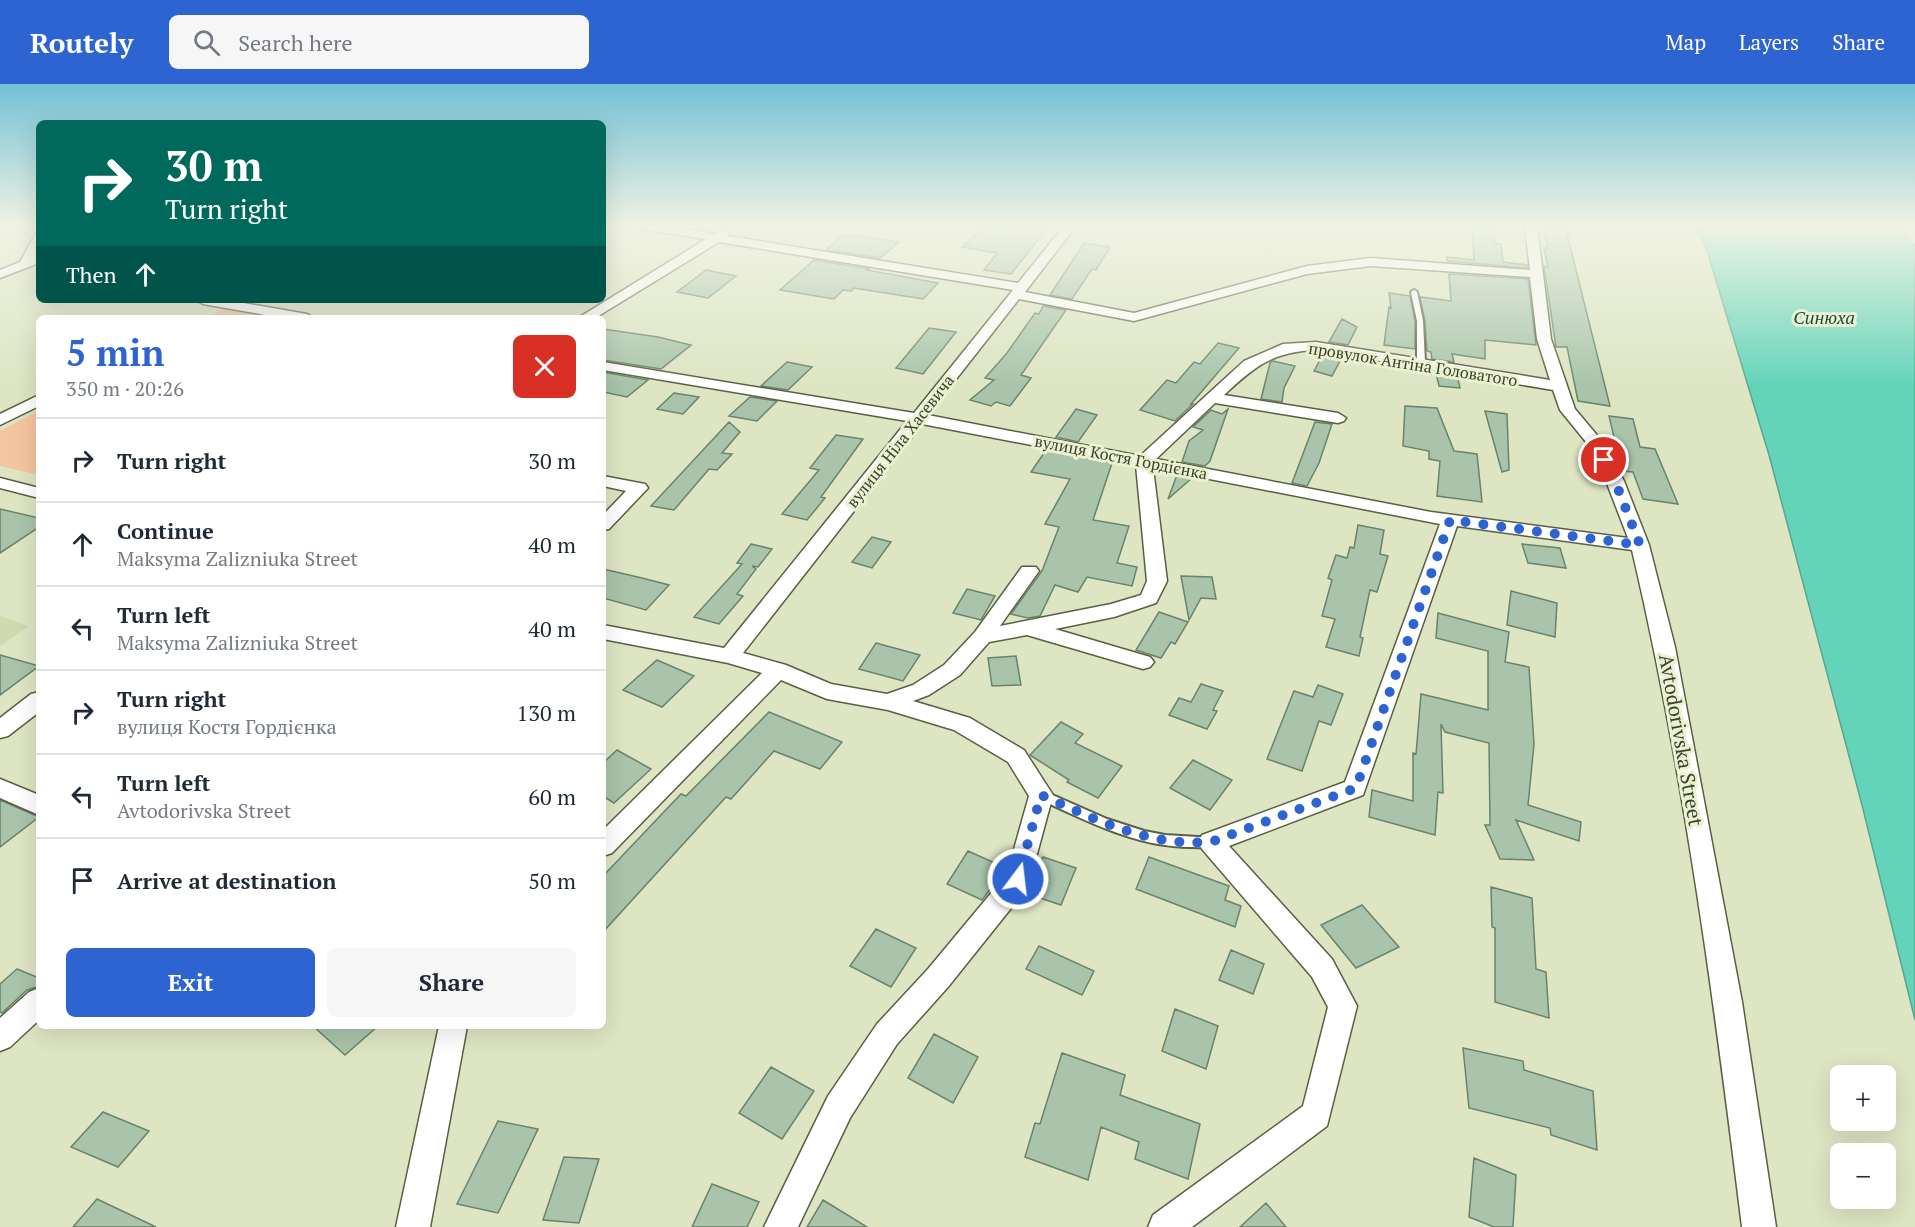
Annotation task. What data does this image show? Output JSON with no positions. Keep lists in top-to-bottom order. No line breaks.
{"streets":{"street":["провулок Антіна Головатого","вулиця Ніла Хасевича","вулиця Костя Гордієнка","Avtodorivska Street"]},"crossings":[["провулок Антіна Головатого","вулиця Костя Гордієнка"],["провулок Антіна Головатого","Avtodorivska Street"],["вулиця Ніла Хасевича","вулиця Костя Гордієнка"],["вулиця Костя Гордієнка","Avtodorivska Street"]],"water":["Синюха"],"page":{"header":"Routely","search":"Search here","nav":["Map","Layers","Share"],"turn":["30 m","Turn right"],"then":"Then","heading":["5 min","350 m · 20:26"],"list":[{"name":"Turn right","value":"30 m"},{"name":"Continue","note":"Maksyma Zalizniuka Street","value":"40 m"},{"name":"Turn left","note":"Maksyma Zalizniuka Street","value":"40 m"},{"name":"Turn right","note":"вулиця Костя Гордієнка","value":"130 m"},{"name":"Turn left","note":"Avtodorivska Street","value":"60 m"},{"name":"Arrive at destination","value":"50 m"}],"buttons":["Exit","Share"],"map_buttons":["+","−"]}}
